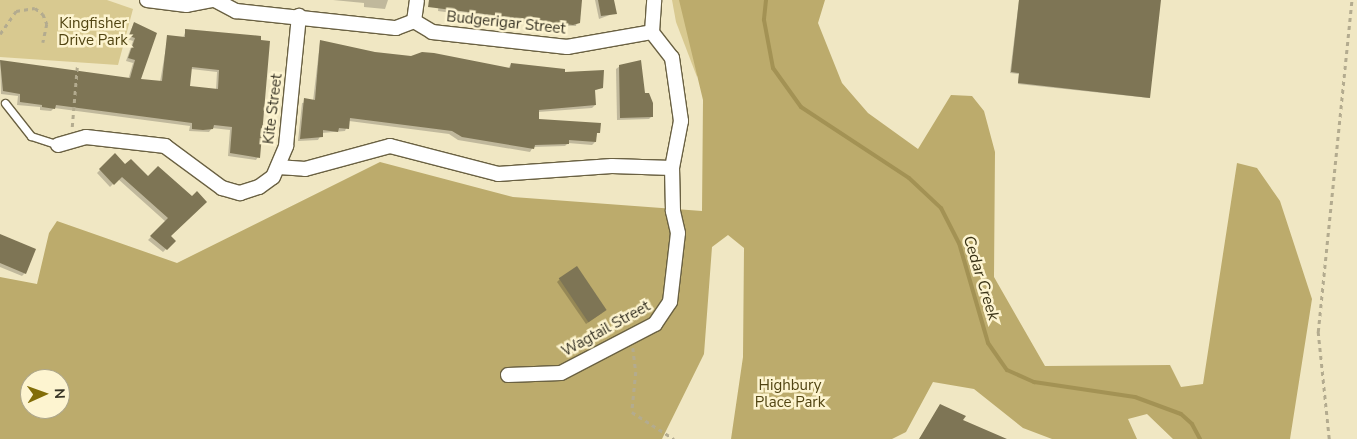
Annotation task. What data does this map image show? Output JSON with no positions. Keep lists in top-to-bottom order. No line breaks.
{"streets":{"street":["Budgerigar Street","Kite Street","Wagtail Street"]},"crossings":[["Budgerigar Street","Wagtail Street"]],"water":["Cedar Creek"],"parks":["Kingfisher Drive Park","Highbury Place Park"],"north":"right"}
